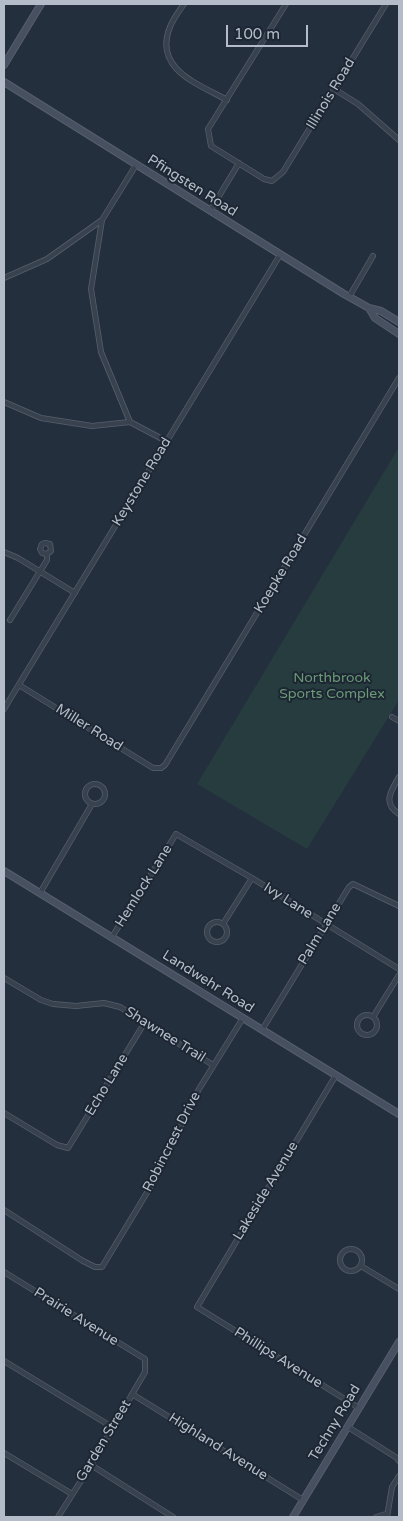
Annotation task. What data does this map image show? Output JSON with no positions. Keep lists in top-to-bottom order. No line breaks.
{"streets":{"main road":["Pfingsten Road","Landwehr Road","Techny Road"],"street":["Illinois Road","Keystone Road","Koepke Road","Miller Road","Hemlock Lane","Ivy Lane","Palm Lane","Shawnee Trail","Echo Lane","Robincrest Drive","Lakeside Avenue","Prairie Avenue","Phillips Avenue","Garden Street","Highland Avenue"]},"crossings":[["Pfingsten Road","Keystone Road"],["Keystone Road","Miller Road"],["Koepke Road","Miller Road"],["Hemlock Lane","Ivy Lane"],["Hemlock Lane","Landwehr Road"],["Ivy Lane","Palm Lane"],["Palm Lane","Landwehr Road"],["Landwehr Road","Robincrest Drive"],["Landwehr Road","Lakeside Avenue"],["Shawnee Trail","Echo Lane"],["Shawnee Trail","Robincrest Drive"],["Lakeside Avenue","Phillips Avenue"],["Prairie Avenue","Garden Street"],["Phillips Avenue","Techny Road"],["Techny Road","Highland Avenue"],["Garden Street","Highland Avenue"]],"parks":["Northbrook Sports Complex"],"scale_bar":"100 m"}
